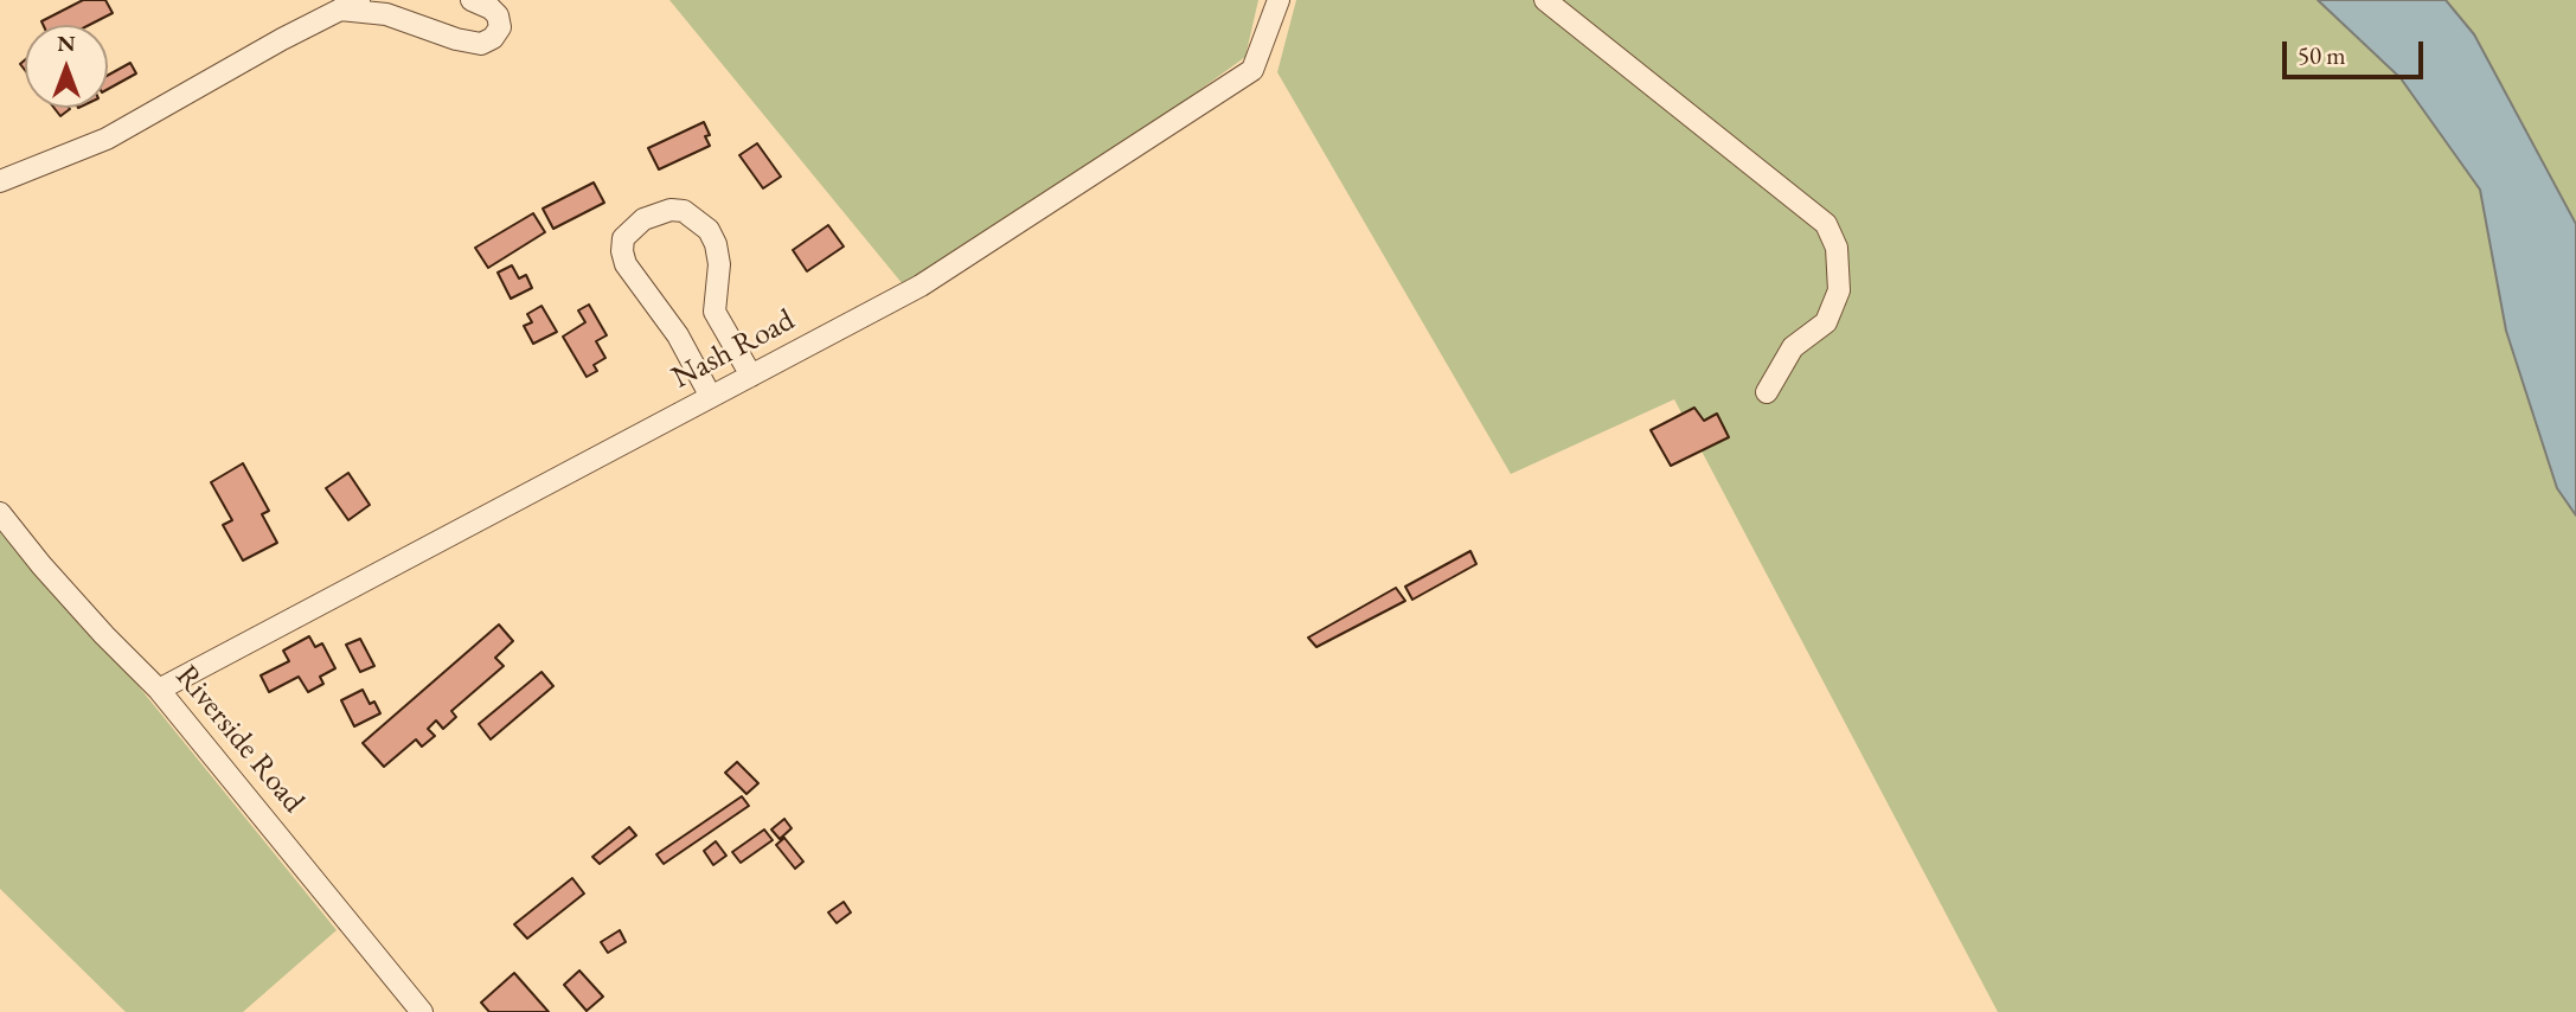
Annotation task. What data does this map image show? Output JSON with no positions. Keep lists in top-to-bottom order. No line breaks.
{"streets":{"street":["Nash Road","Riverside Road"]},"crossings":[["Nash Road","Riverside Road"]],"scale_bar":"50 m","north":"top"}
